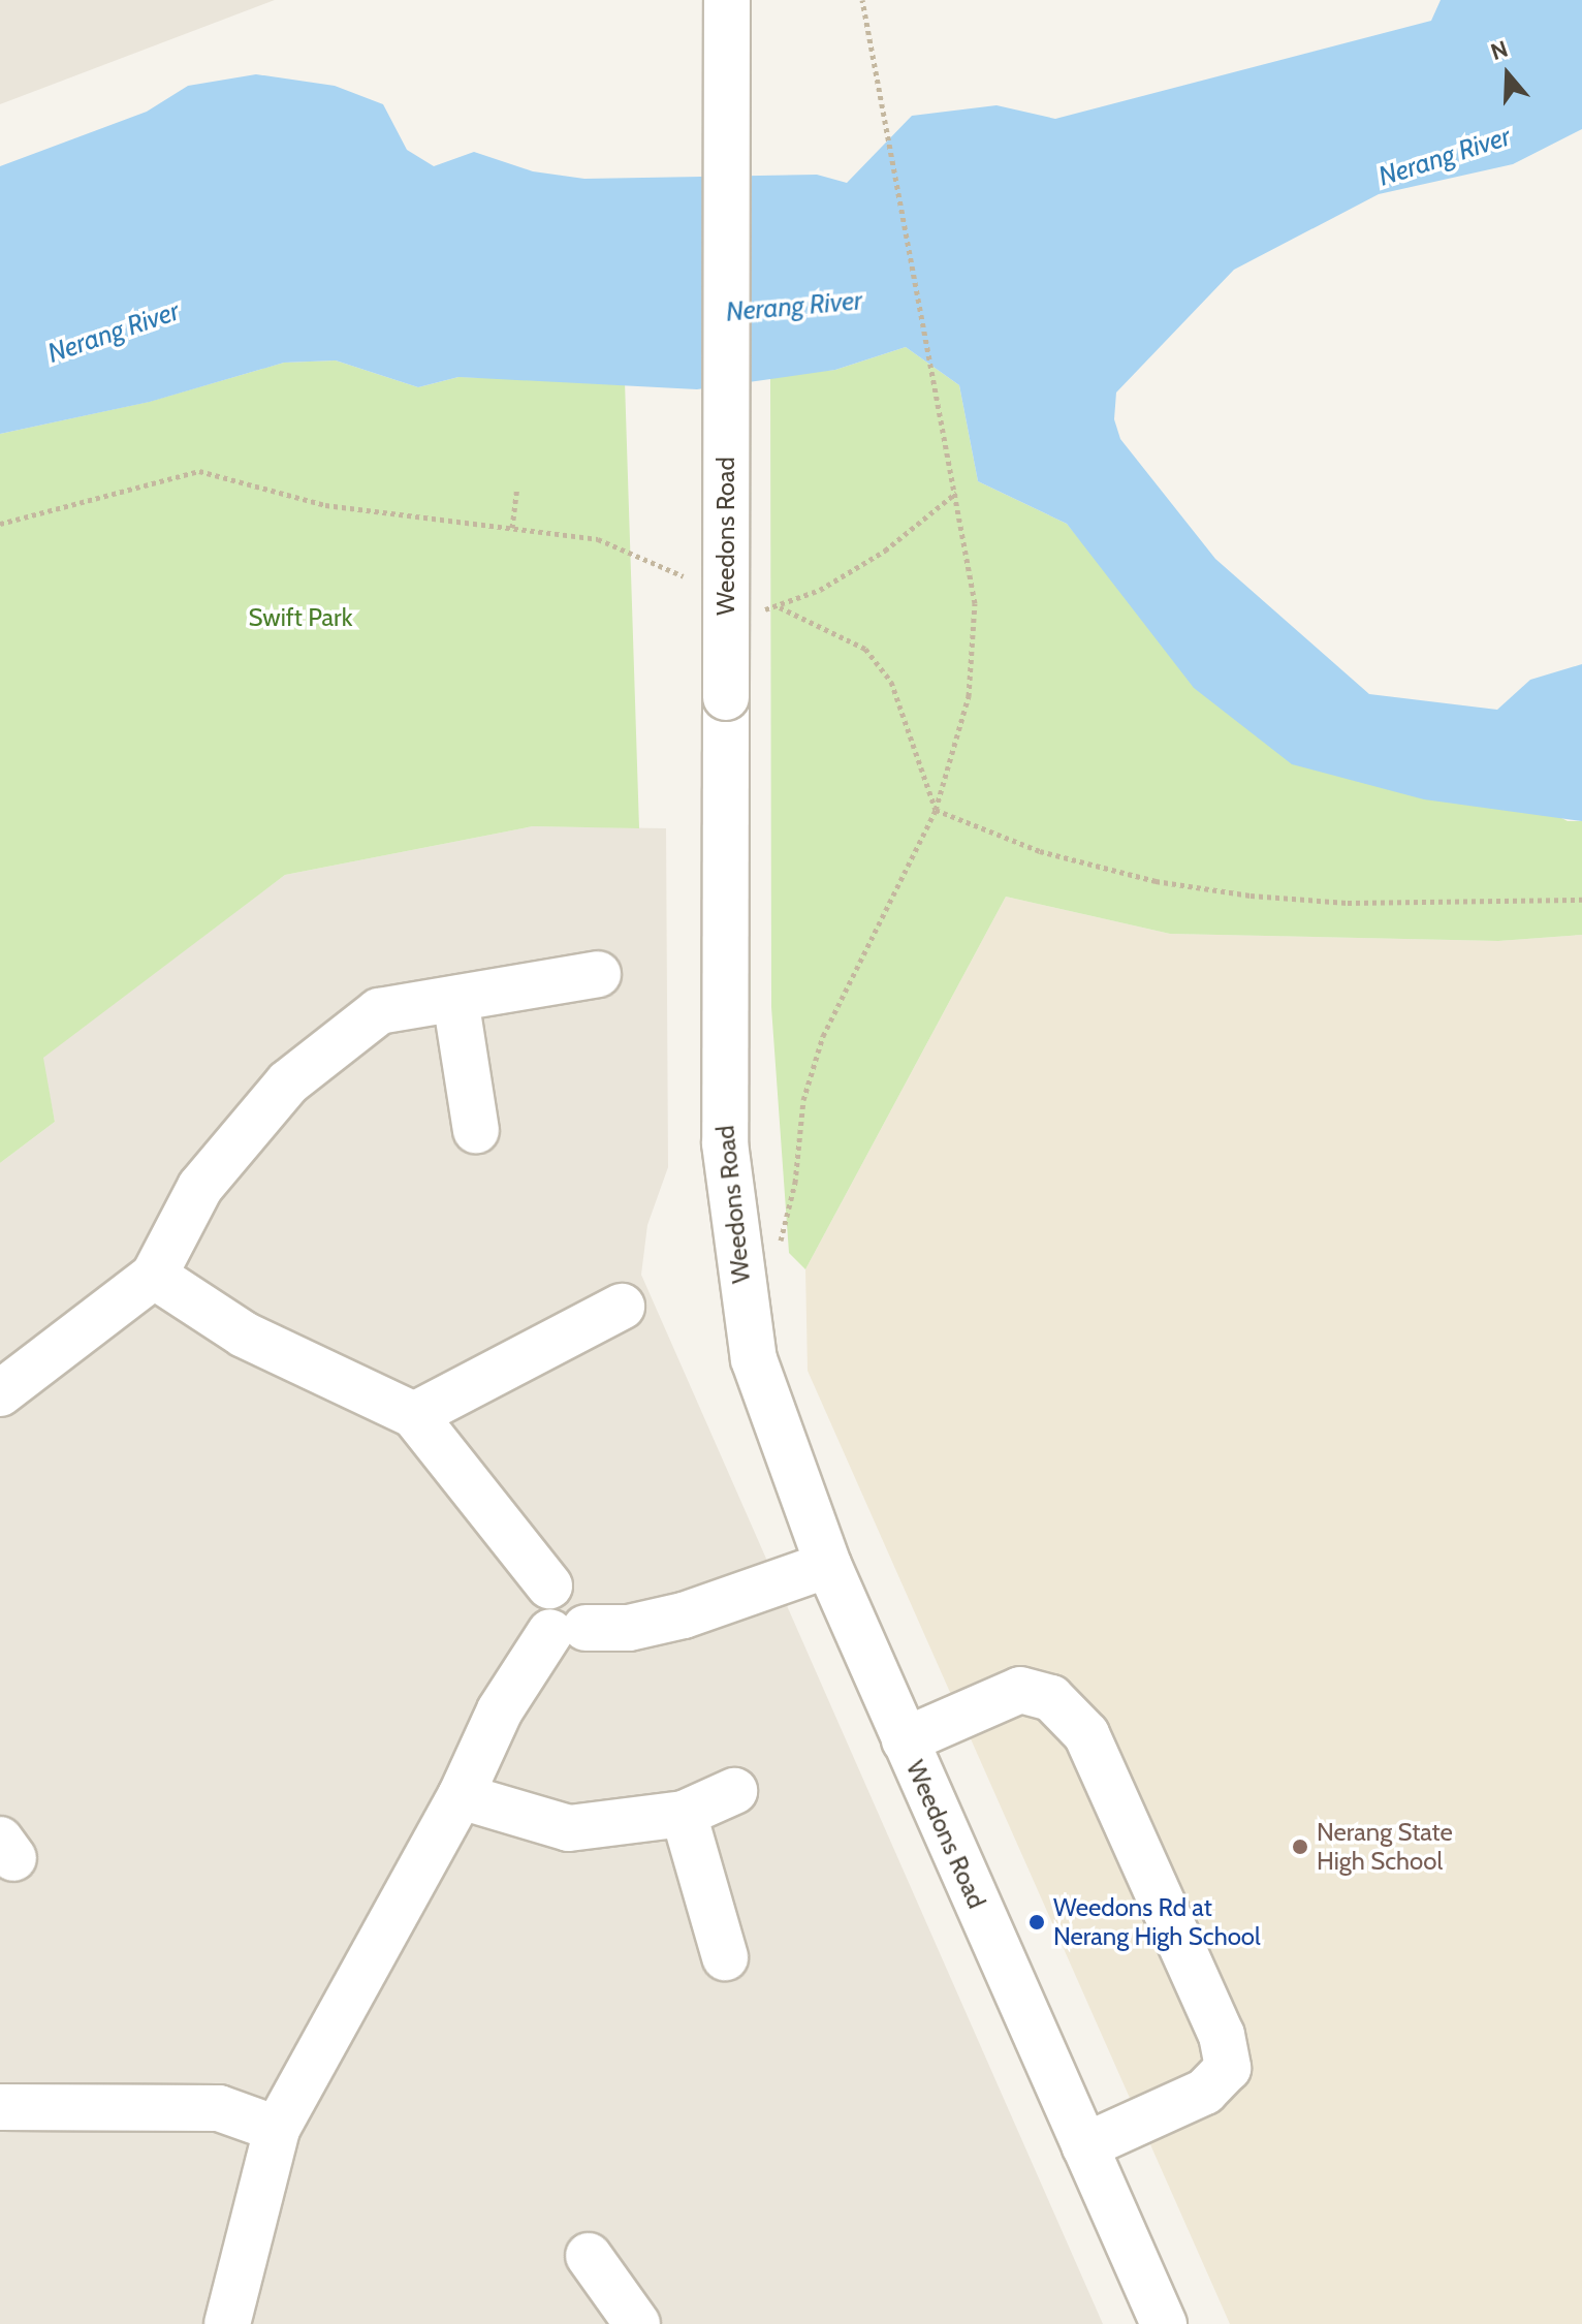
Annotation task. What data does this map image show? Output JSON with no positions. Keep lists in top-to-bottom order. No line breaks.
{"streets":{"street":["Weedons Road"]},"water":["Nerang River"],"parks":["Swift Park"],"places":["Nerang State High School","Weedons Rd at Nerang High School"],"north":"top"}
